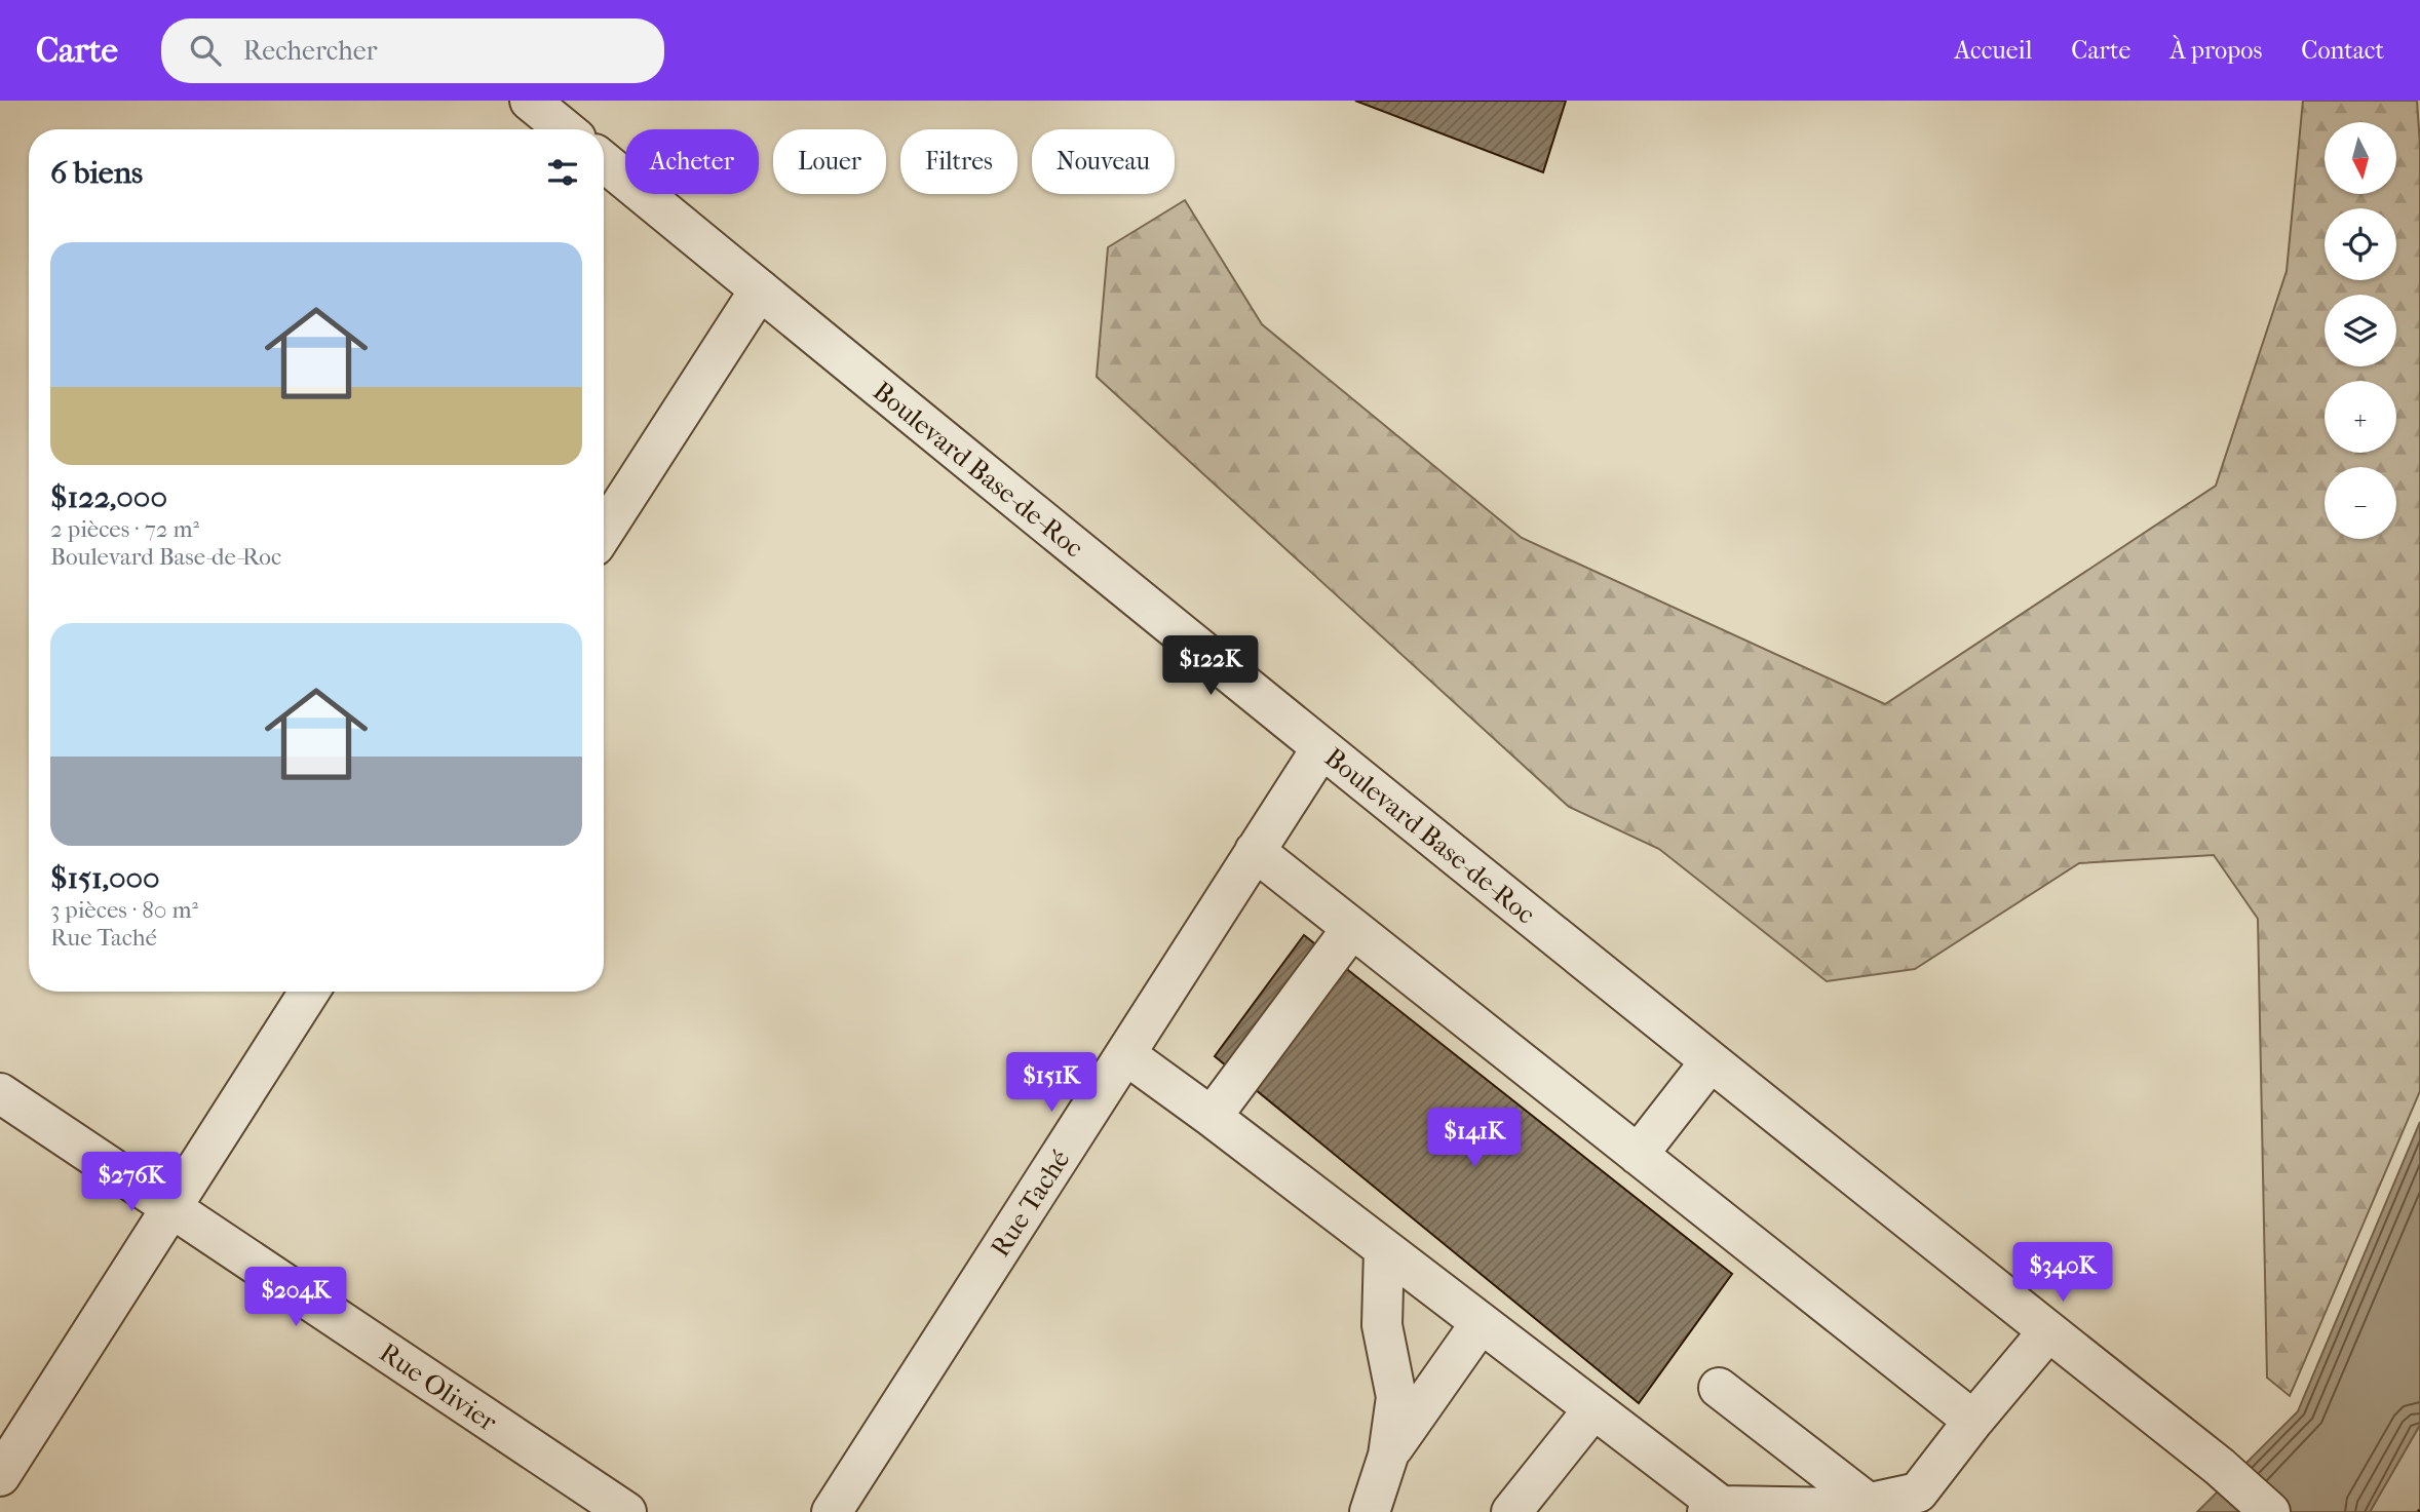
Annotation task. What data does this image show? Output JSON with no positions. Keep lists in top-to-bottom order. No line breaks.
{"streets":{"street":["Boulevard Base-de-Roc","Rue Taché","Rue Olivier"]},"crossings":[["Boulevard Base-de-Roc","Rue Taché"]],"north":"bottom","page":{"header":"Carte","search":"Rechercher","nav":["Accueil","Carte","À propos","Contact"],"map_buttons":["+","−"],"chip":["Acheter","Louer","Filtres","Nouveau"],"heading":"6 biens","list":[{"name":"$122,000","note":"2 pièces · 72 m² · Boulevard Base-de-Roc"},{"name":"$151,000","note":"3 pièces · 80 m² · Rue Taché"}],"price":["$122K","$151K","$141K","$276K","$340K","$204K"]}}
